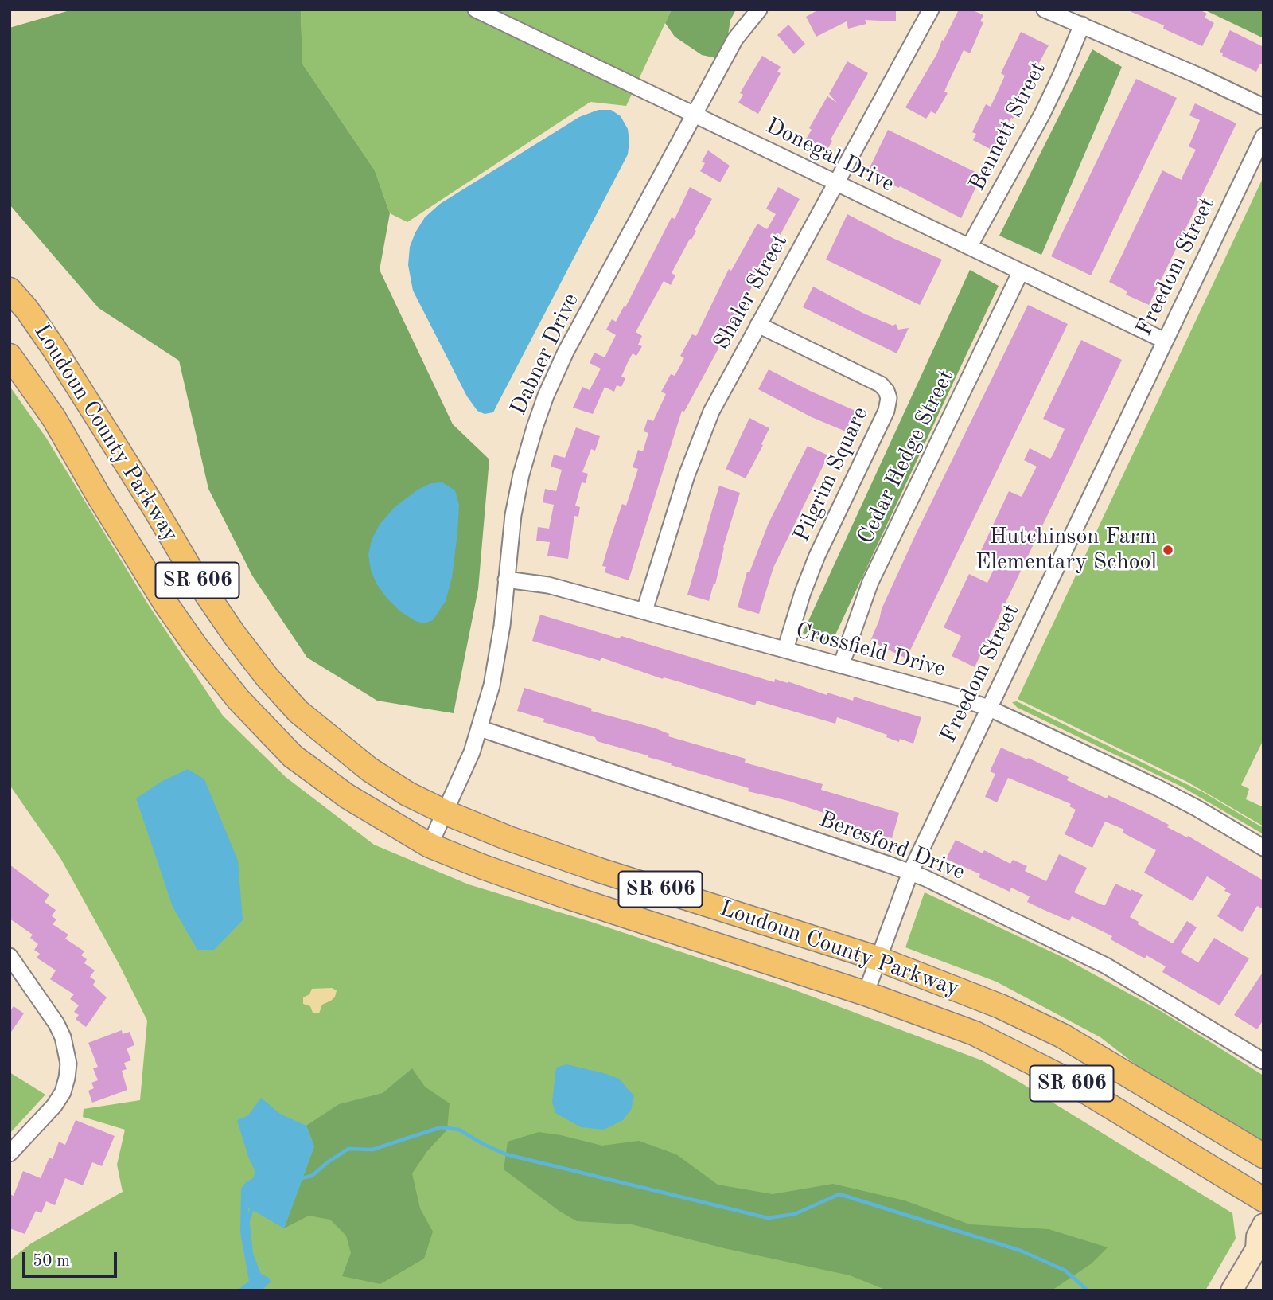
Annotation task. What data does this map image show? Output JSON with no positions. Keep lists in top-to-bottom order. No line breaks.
{"streets":{"main road":["Loudoun County Parkway","SR 606"],"street":["Bennett Street","Donegal Drive","Freedom Street","Shaler Street","Dabner Drive","Cedar Hedge Street","Pilgrim Square","Crossfield Drive","Beresford Drive"]},"crossings":[["Bennett Street","Donegal Drive"],["Donegal Drive","Freedom Street"],["Donegal Drive","Shaler Street"],["Donegal Drive","Dabner Drive"],["Donegal Drive","Cedar Hedge Street"],["Freedom Street","Loudoun County Parkway"],["Freedom Street","Crossfield Drive"],["Freedom Street","Beresford Drive"],["Shaler Street","Pilgrim Square"],["Shaler Street","Crossfield Drive"],["Dabner Drive","Loudoun County Parkway"],["Dabner Drive","Crossfield Drive"],["Dabner Drive","Beresford Drive"],["Cedar Hedge Street","Crossfield Drive"],["Pilgrim Square","Crossfield Drive"]],"places":["Hutchinson Farm Elementary School"],"scale_bar":"50 m"}
